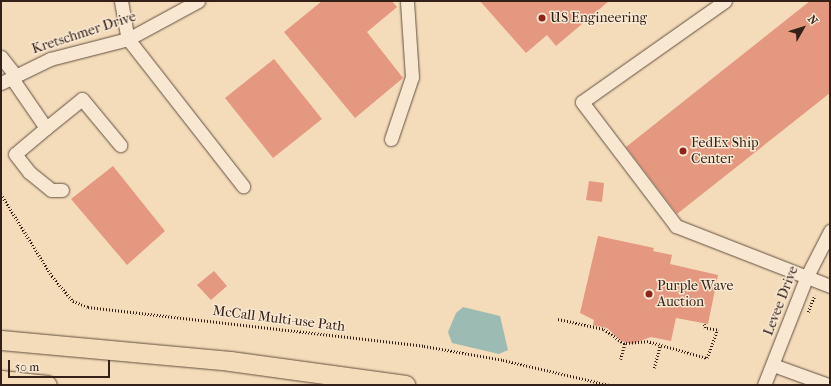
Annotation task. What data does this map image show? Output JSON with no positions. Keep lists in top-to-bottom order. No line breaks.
{"streets":{"street":["Kretschmer Drive","Levee Drive"],"path":["McCall Multi-use Path"]},"places":["US Engineering","FedEx Ship Center","Purple Wave Auction"],"scale_bar":"50 m","north":"top right"}
